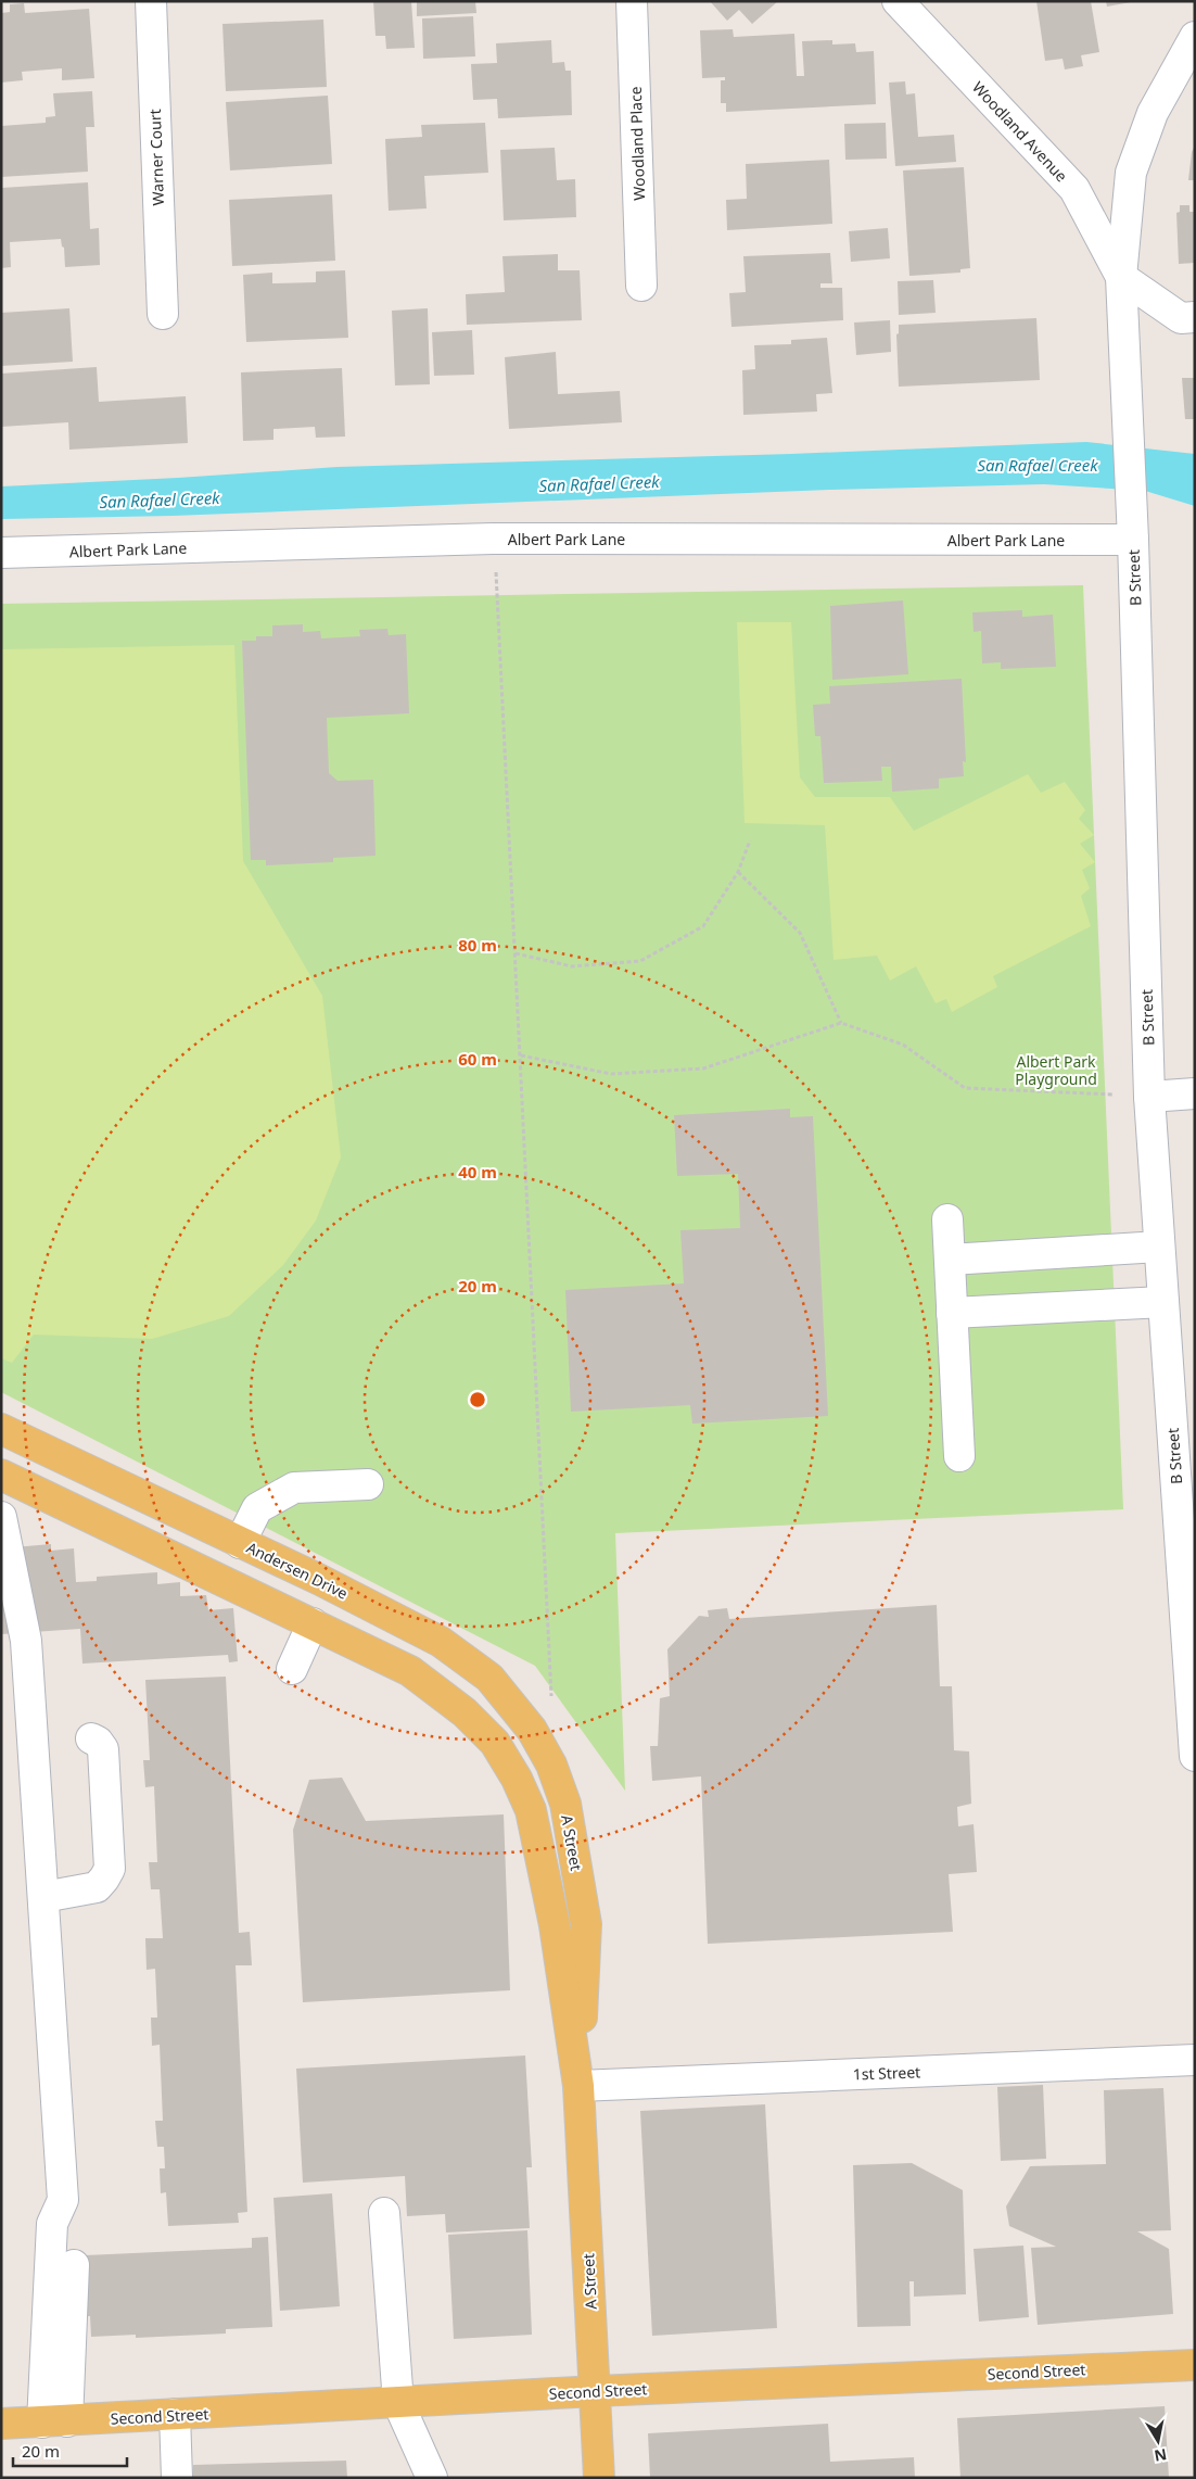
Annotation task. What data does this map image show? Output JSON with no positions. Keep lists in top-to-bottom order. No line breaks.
{"streets":{"main road":["Andersen Drive","A Street","Second Street"],"street":["Woodland Avenue","Woodland Place","Warner Court","Albert Park Lane","B Street","1st Street"]},"crossings":[["Woodland Avenue","B Street"],["Albert Park Lane","B Street"],["Andersen Drive","A Street"],["A Street","1st Street"],["A Street","Second Street"]],"water":["San Rafael Creek"],"parks":["Albert Park Playground"],"scale_bar":"20 m","north":"bottom","rings":["80 m","60 m","40 m","20 m"]}
